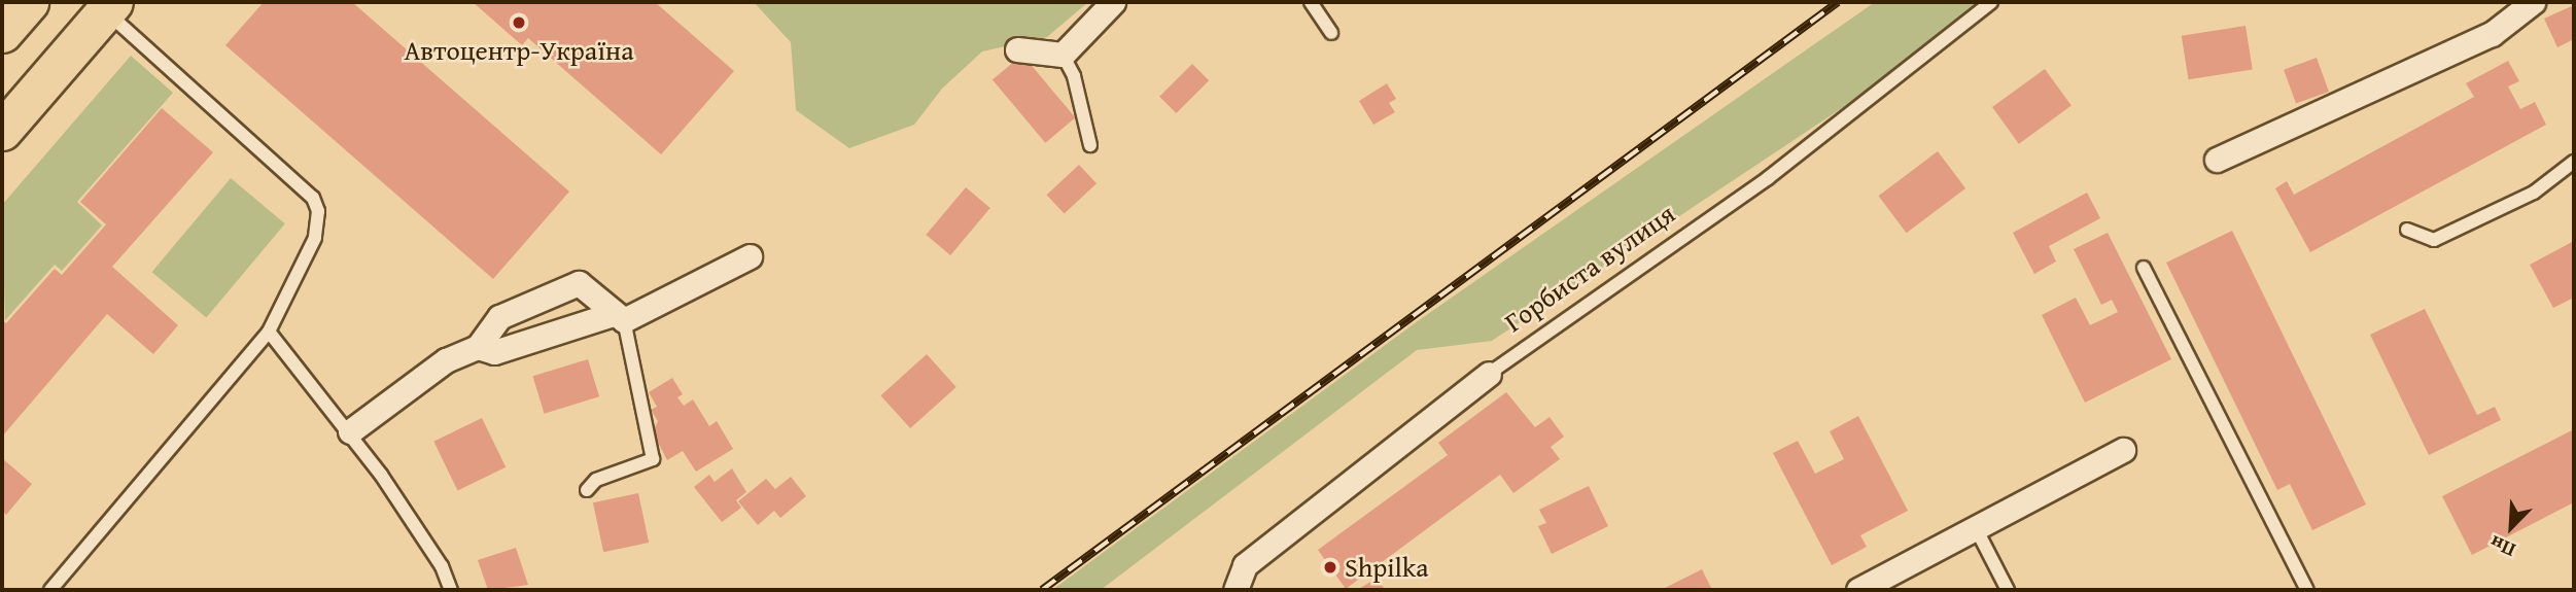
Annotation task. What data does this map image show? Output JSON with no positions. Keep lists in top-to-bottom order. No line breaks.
{"streets":{"street":["Горбиста вулиця"]},"places":["Автоцентр-Україна","Shpilka"],"north":"bottom left"}
